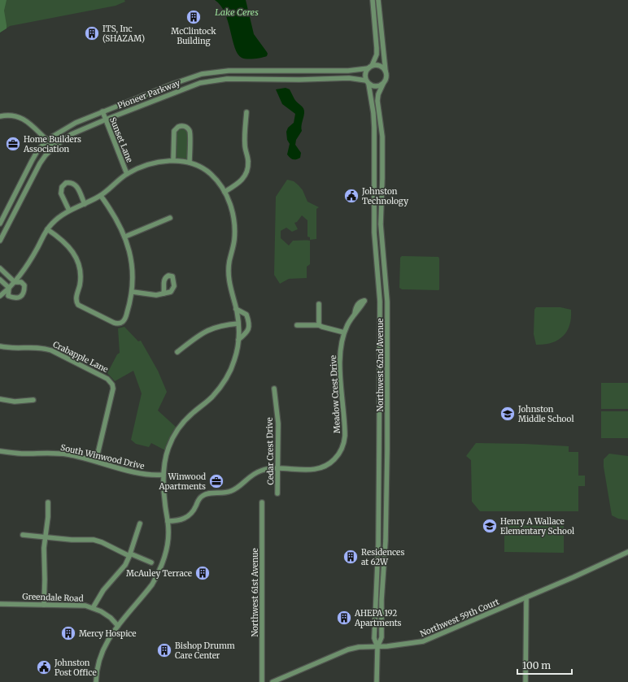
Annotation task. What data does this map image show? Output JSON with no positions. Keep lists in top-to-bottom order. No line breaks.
{"streets":{"street":["Pioneer Parkway","Sunset Lane","Crabapple Lane","Northwest 62nd Avenue","Meadow Crest Drive","Cedar Crest Drive","South Winwood Drive","Northwest 61st Avenue","Greendale Road","Northwest 59th Court"]},"crossings":[["Pioneer Parkway","Sunset Lane"],["Pioneer Parkway","Northwest 62nd Avenue"],["Crabapple Lane","South Winwood Drive"],["Northwest 62nd Avenue","Northwest 59th Court"],["Meadow Crest Drive","Cedar Crest Drive"]],"water":["Lake Ceres"],"places":{"building":["McClintock Building","ITS, Inc (SHAZAM)","Residences at 62W","McAuley Terrace","AHEPA 192 Apartments","Mercy Hospice","Bishop Drumm Care Center"],"office":["Home Builders Association","Winwood Apartments"],"public building":["Johnston Technology","Johnston Post Office"],"school or university":["Johnston Middle School","Henry A Wallace Elementary School"]},"scale_bar":"100 m"}
